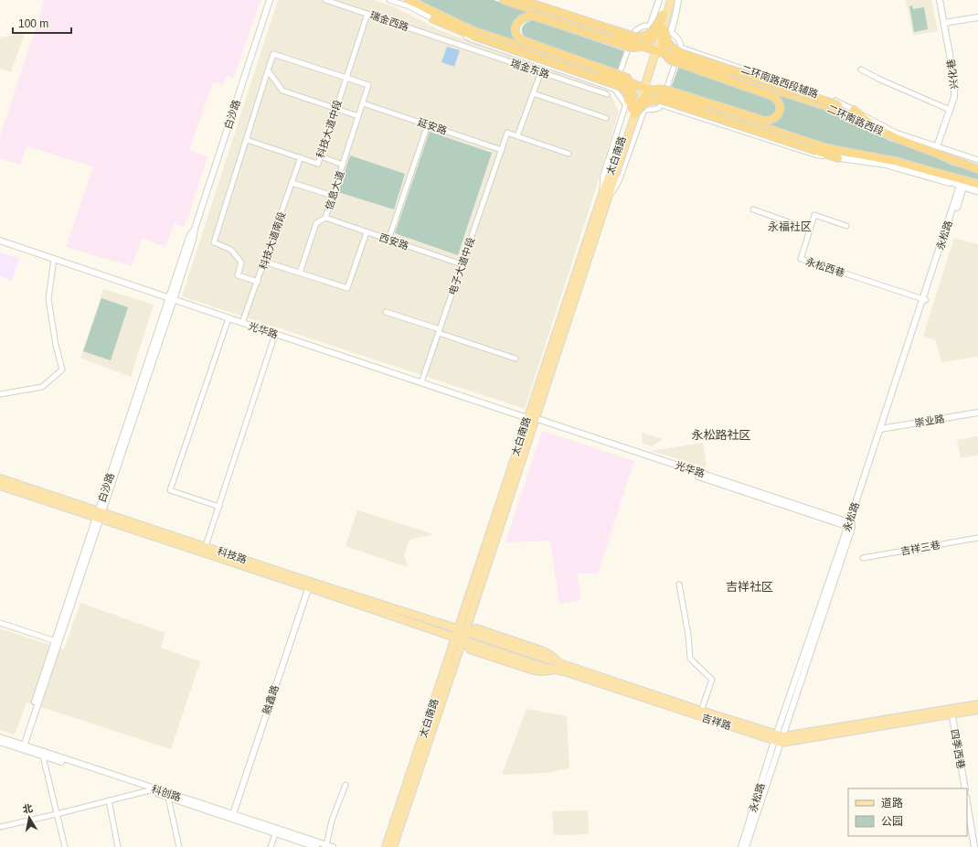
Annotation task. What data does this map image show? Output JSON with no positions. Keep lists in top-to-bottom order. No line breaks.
{"streets":{"highway":["二环南路西段"],"main road":["太白南路","科技路","吉祥路"],"street":["瑞金西路","瑞金东路","兴化巷","二环南路西段辅路","白沙路","延安路","科技大道中段","信息大道","永松路","科技大道南段","西安路","电子大道中段","永松西巷","光华路","崇业路","吉祥三巷","融鑫路","四季西巷","科创路"]},"crossings":[["瑞金西路","瑞金东路"],["瑞金西路","科技大道中段"],["兴化巷","二环南路西段辅路"],["白沙路","光华路"],["白沙路","科技路"],["白沙路","科创路"],["延安路","信息大道"],["延安路","电子大道中段"],["科技大道中段","信息大道"],["科技大道中段","科技大道南段"],["太白南路","光华路"],["太白南路","科技路"],["太白南路","吉祥路"],["信息大道","西安路"],["永松路","永松西巷"],["永松路","光华路"],["永松路","崇业路"],["永松路","吉祥路"],["科技大道南段","光华路"],["西安路","电子大道中段"],["电子大道中段","光华路"],["科技路","融鑫路"],["科技路","吉祥路"],["融鑫路","科创路"],["吉祥路","四季西巷"]],"districts":["永福社区","永松路社区","吉祥社区"],"legend":["道路","公园"],"scale_bar":"100 m","north":"top"}
